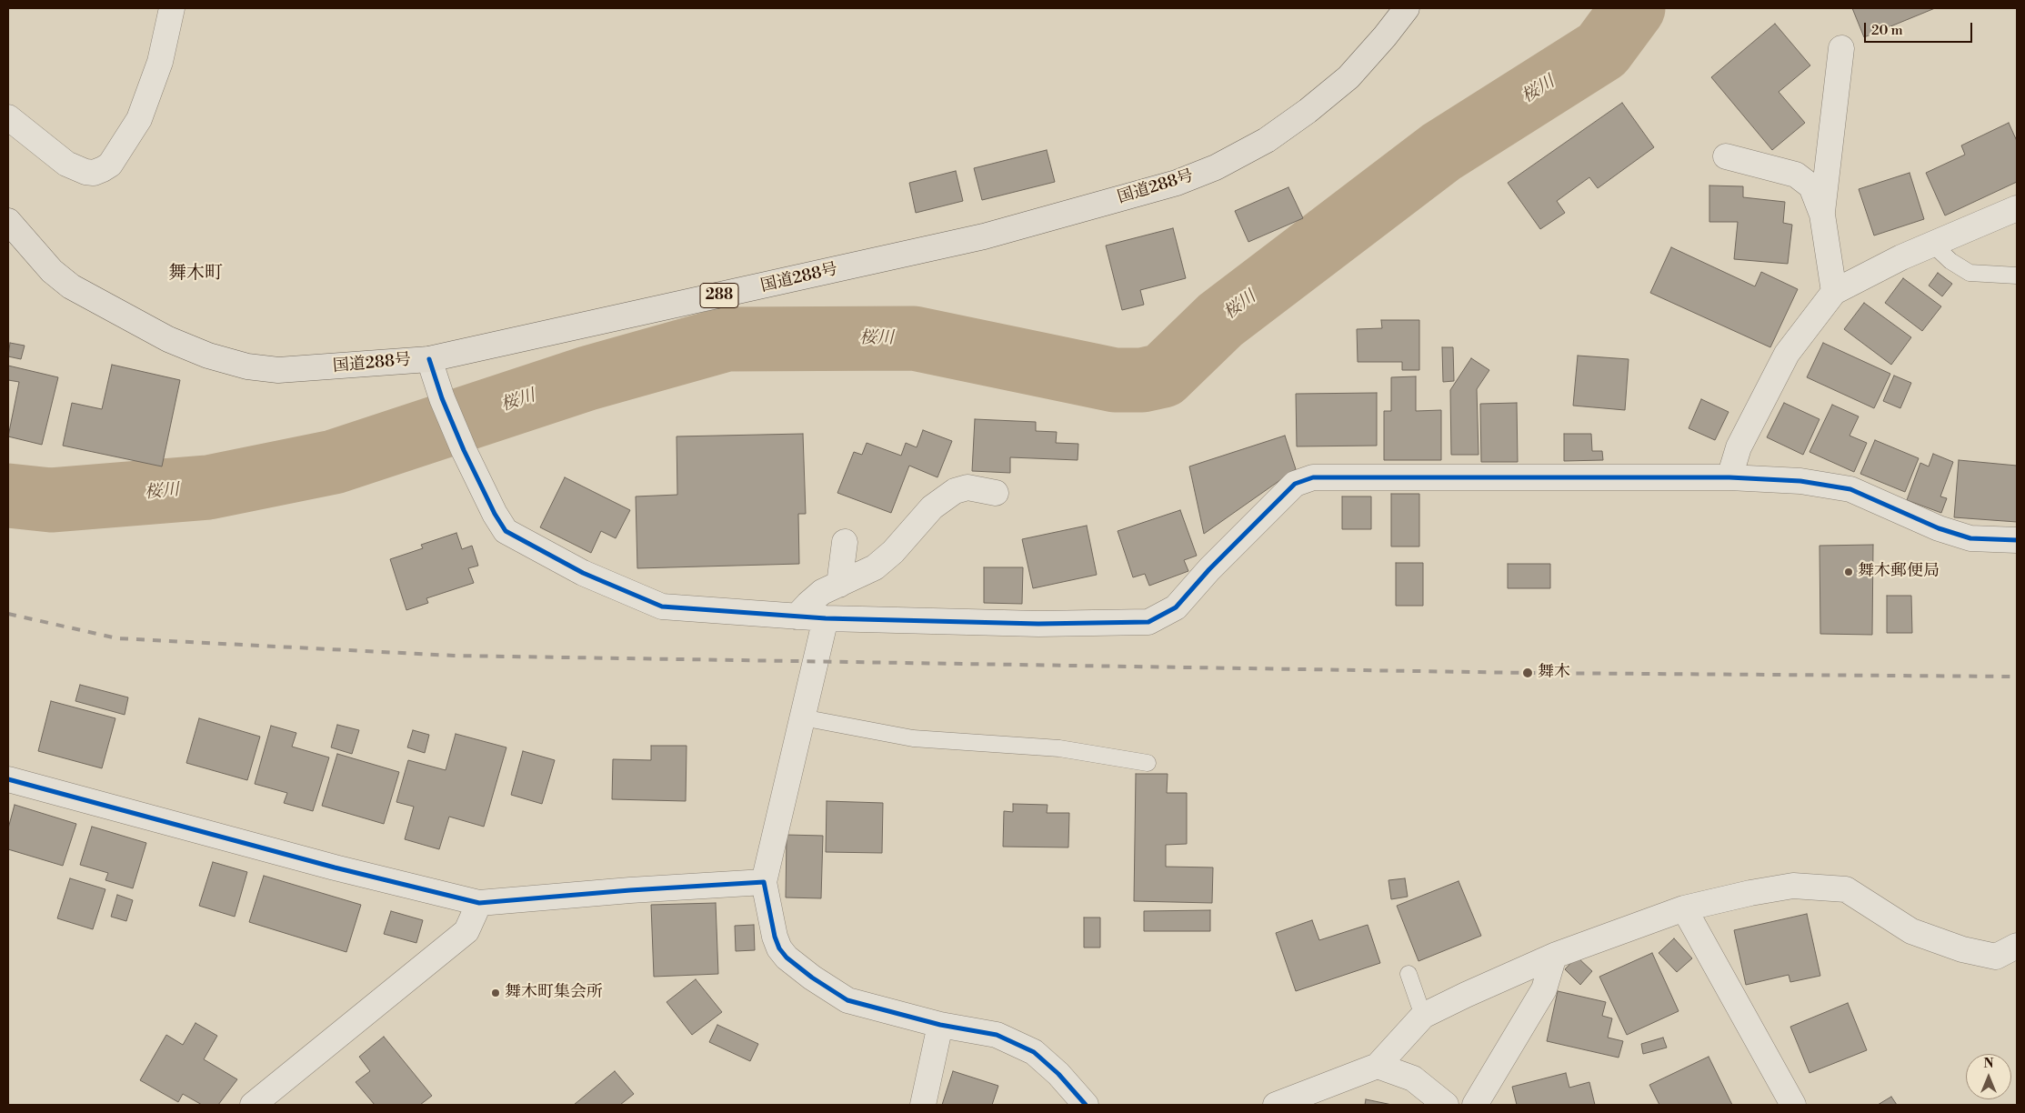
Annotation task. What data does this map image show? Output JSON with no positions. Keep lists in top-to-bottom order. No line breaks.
{"streets":{"highway":["国道288号","288"]},"districts":["舞木町"],"water":["桜川"],"places":["舞木郵便局","舞木","舞木町集会所"],"scale_bar":"20 m","north":"top"}
